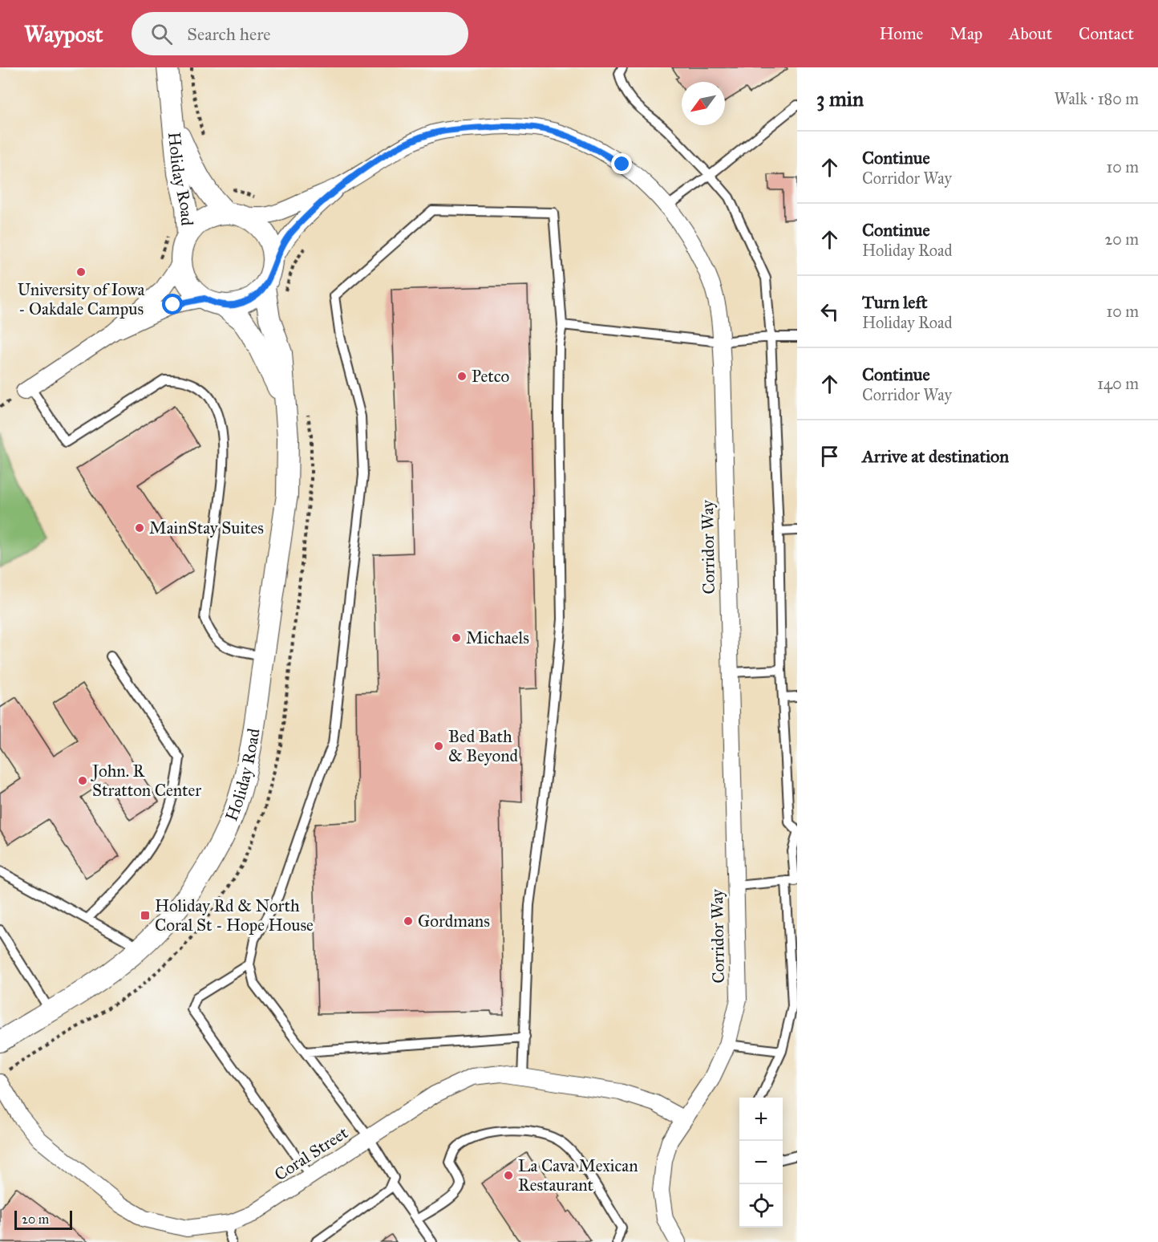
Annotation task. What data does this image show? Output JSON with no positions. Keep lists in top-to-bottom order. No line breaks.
{"streets":{"street":["Holiday Road","Corridor Way","Coral Street"]},"crossings":[["Holiday Road","Corridor Way"],["Corridor Way","Coral Street"]],"places":{"other":["University of Iowa - Oakdale Campus","Petco","MainStay Suites","Michaels","Bed Bath & Beyond","John. R Stratton Center","Gordmans","La Cava Mexican Restaurant"],"transit":["Holiday Rd & North Coral St - Hope House"]},"scale_bar":"20 m","north":"bottom left","page":{"header":"Waypost","search":"Search here","nav":["Home","Map","About","Contact"],"heading":["3 min","Walk · 180 m"],"list":[["Continue","Corridor Way","10 m"],["Continue","Holiday Road","20 m"],["Turn left","Holiday Road","10 m"],["Continue","Corridor Way","140 m"],"Arrive at destination"],"map_buttons":["+","−"],"scale":"20 m"}}
